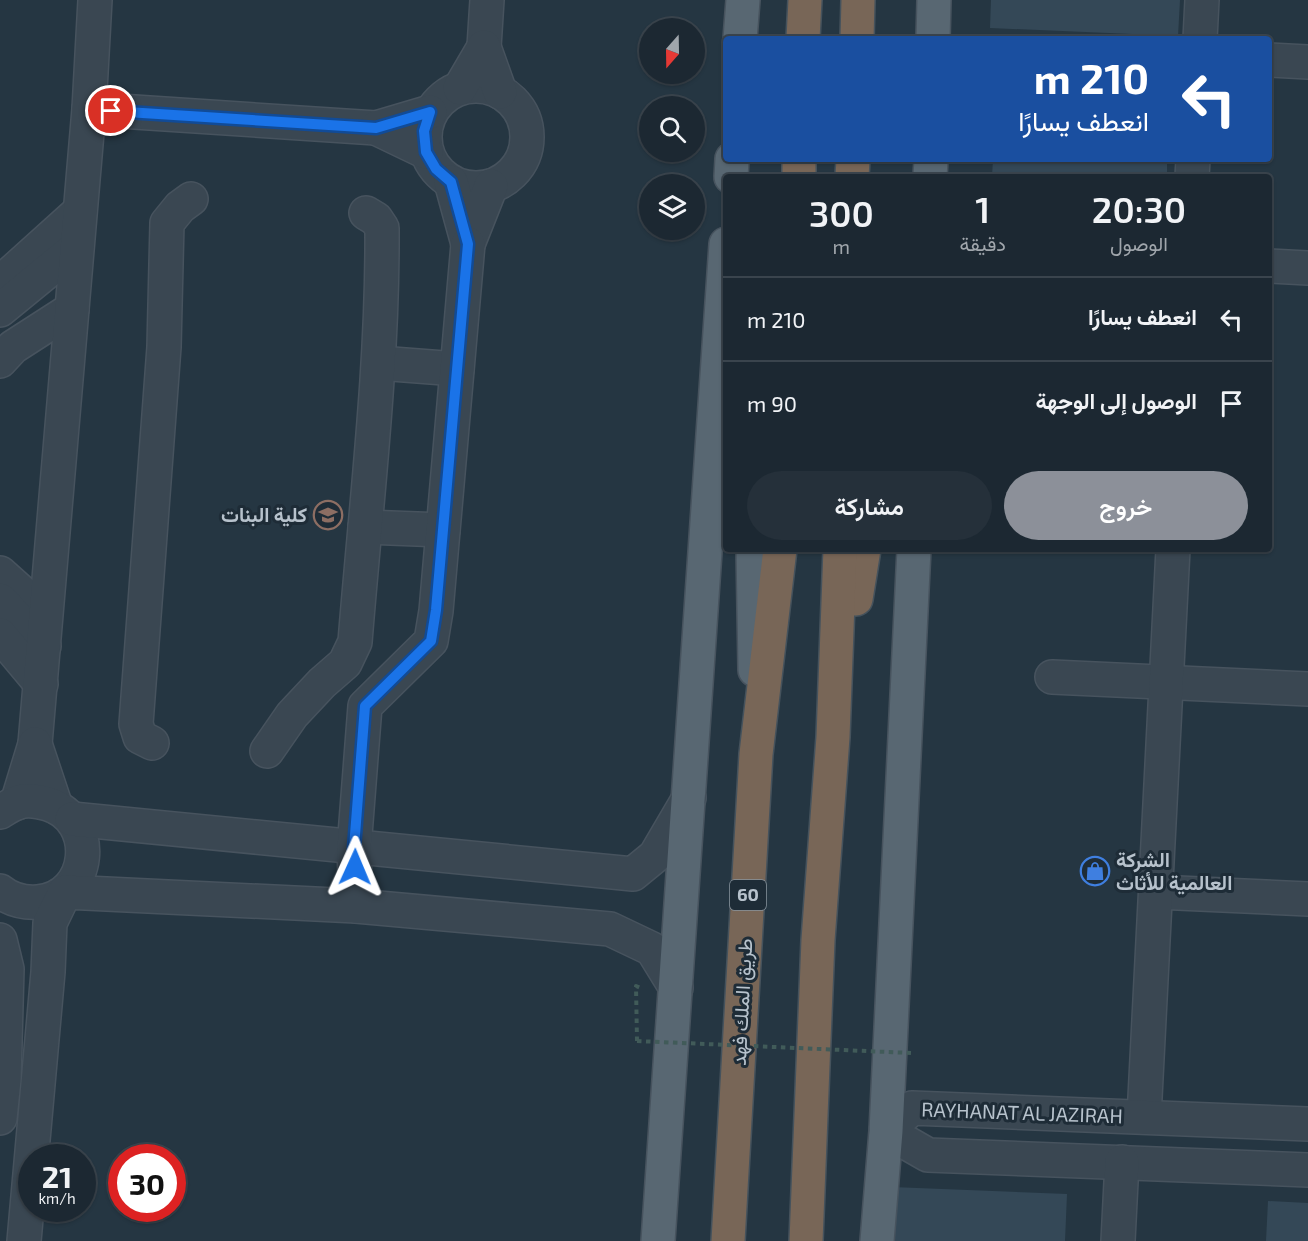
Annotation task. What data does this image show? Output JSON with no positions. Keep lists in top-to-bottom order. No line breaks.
{"streets":{"highway":["60","طريق الملك فهد"],"street":["RAYHANAT AL JAZIRAH"]},"places":{"school or university":["كلية البنات"],"shop":["الشركة العالمية للأثاث"]},"north":"bottom","page":{"turn":["210 m","انعطف يسارًا"],"eta":["20:30","الوصول","1","دقيقة","300","m"],"list":[{"name":"انعطف يسارًا","value":"210 m"},{"name":"الوصول إلى الوجهة","value":"90 m"}],"buttons":["خروج","مشاركة"],"speed":"21 km/h","limit":"30"}}
